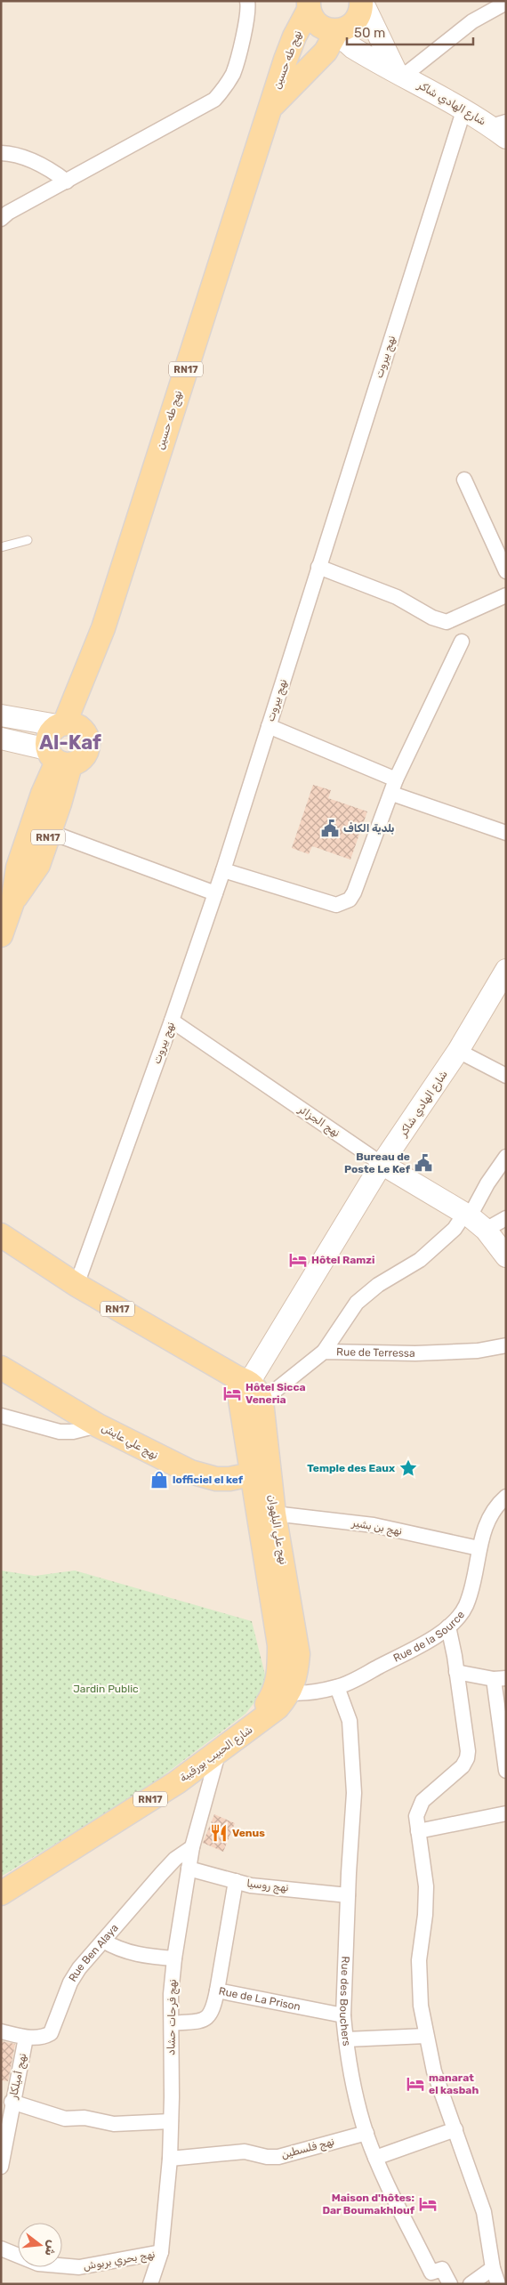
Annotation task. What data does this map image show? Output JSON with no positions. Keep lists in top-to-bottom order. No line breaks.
{"streets":{"main road":["نهج طه حسين","شارع الهادي شاكر","RN17","نهج الجزائر","نهج علي عايش","نهج علي البلهوان","شارع الحبيب بورقيبة"],"street":["نهج بيروت","Rue de Terressa","نهج بن بشير","Rue de la Source","نهج روسيا","Rue Ben Alaya","Rue de La Prison","Rue des Bouchers","نهج فرحات حشاد","نهج أميلكار","نهج فلسطين","نهج بحري بربوش"]},"crossings":[["نهج طه حسين","شارع الهادي شاكر"],["نهج طه حسين","RN17"],["شارع الهادي شاكر","نهج بيروت"],["شارع الهادي شاكر","RN17"],["شارع الهادي شاكر","نهج الجزائر"],["شارع الهادي شاكر","نهج علي البلهوان"],["نهج بيروت","RN17"],["نهج بيروت","نهج الجزائر"],["RN17","نهج علي البلهوان"],["Rue de Terressa","نهج علي البلهوان"],["نهج علي عايش","نهج علي البلهوان"],["نهج بن بشير","نهج علي البلهوان"],["نهج بن بشير","Rue de la Source"],["نهج علي البلهوان","Rue de la Source"],["نهج علي البلهوان","شارع الحبيب بورقيبة"],["Rue de la Source","شارع الحبيب بورقيبة"],["Rue de la Source","Rue des Bouchers"],["شارع الحبيب بورقيبة","نهج فرحات حشاد"],["نهج روسيا","Rue des Bouchers"],["نهج روسيا","نهج فرحات حشاد"],["Rue Ben Alaya","نهج فرحات حشاد"],["Rue Ben Alaya","نهج أميلكار"],["Rue de La Prison","Rue des Bouchers"],["Rue de La Prison","نهج فرحات حشاد"],["Rue des Bouchers","نهج فلسطين"],["نهج فرحات حشاد","نهج فلسطين"],["نهج فرحات حشاد","نهج بحري بربوش"]],"districts":["Al-Kaf"],"parks":["Jardin Public"],"places":{"public building":["بلدية الكاف","Bureau de Poste Le Kef"],"hotel":["Hôtel Ramzi","Hôtel Sicca Veneria","manarat el kasbah","Maison d'hôtes: Dar Boumakhlouf"],"place":["Temple des Eaux"],"shop":["lofficiel el kef"],"restaurant":["Venus"]},"scale_bar":"50 m","north":"right"}
